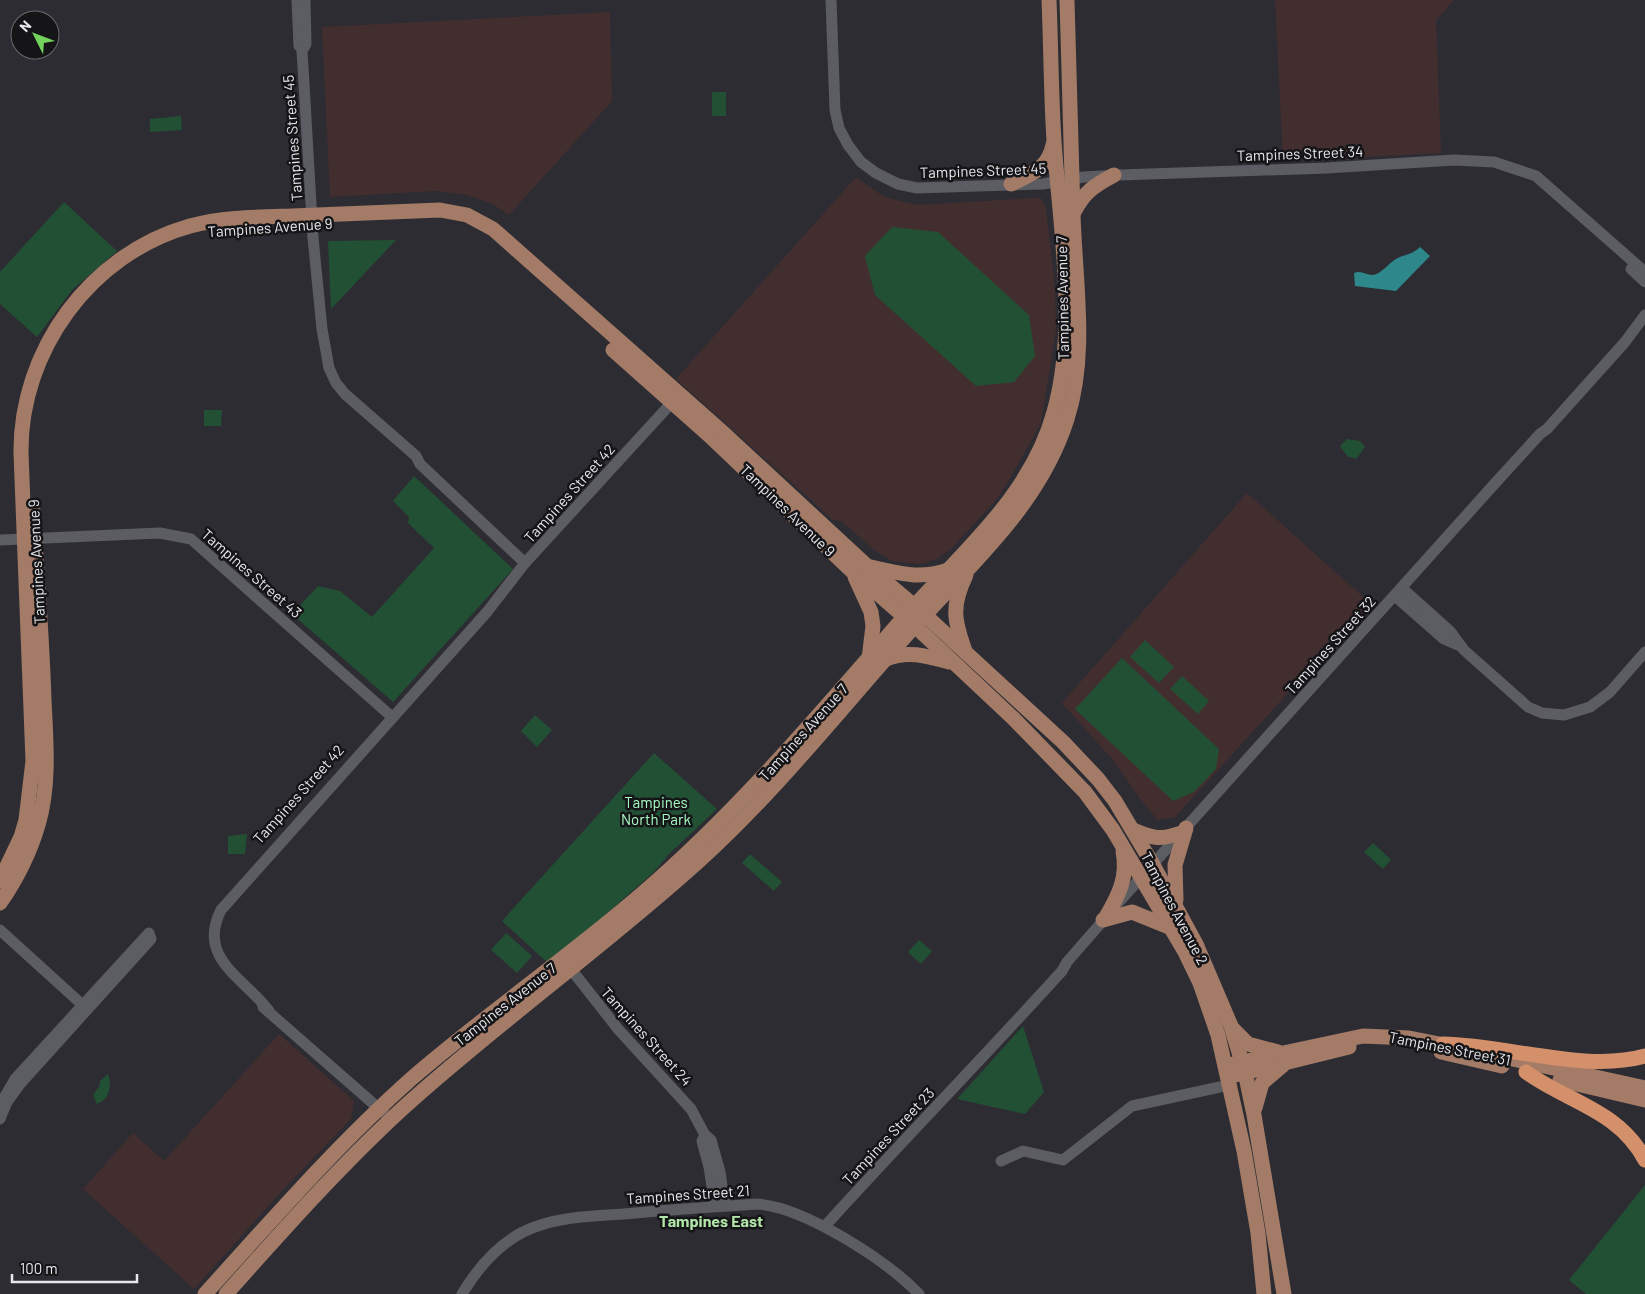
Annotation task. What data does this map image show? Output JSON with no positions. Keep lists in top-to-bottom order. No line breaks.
{"streets":{"main road":["Tampines Avenue 9","Tampines Avenue 7","Tampines Avenue 2","Tampines Street 31"],"street":["Tampines Street 45","Tampines Street 34","Tampines Street 42","Tampines Street 43","Tampines Street 32","Tampines Street 24","Tampines Street 23","Tampines Street 21"]},"crossings":[["Tampines Street 45","Tampines Street 34"],["Tampines Street 45","Tampines Avenue 9"],["Tampines Street 45","Tampines Avenue 7"],["Tampines Street 45","Tampines Street 42"],["Tampines Street 34","Tampines Avenue 7"],["Tampines Avenue 9","Tampines Avenue 7"],["Tampines Avenue 9","Tampines Street 42"],["Tampines Avenue 9","Tampines Street 43"],["Tampines Avenue 9","Tampines Avenue 2"],["Tampines Avenue 7","Tampines Street 42"],["Tampines Avenue 7","Tampines Avenue 2"],["Tampines Avenue 7","Tampines Street 24"],["Tampines Street 42","Tampines Street 43"],["Tampines Street 32","Tampines Avenue 2"],["Tampines Street 32","Tampines Street 23"],["Tampines Avenue 2","Tampines Street 31"],["Tampines Avenue 2","Tampines Street 23"],["Tampines Street 24","Tampines Street 21"],["Tampines Street 23","Tampines Street 21"]],"districts":["Tampines East"],"parks":["Tampines North Park"],"scale_bar":"100 m","north":"top left"}
